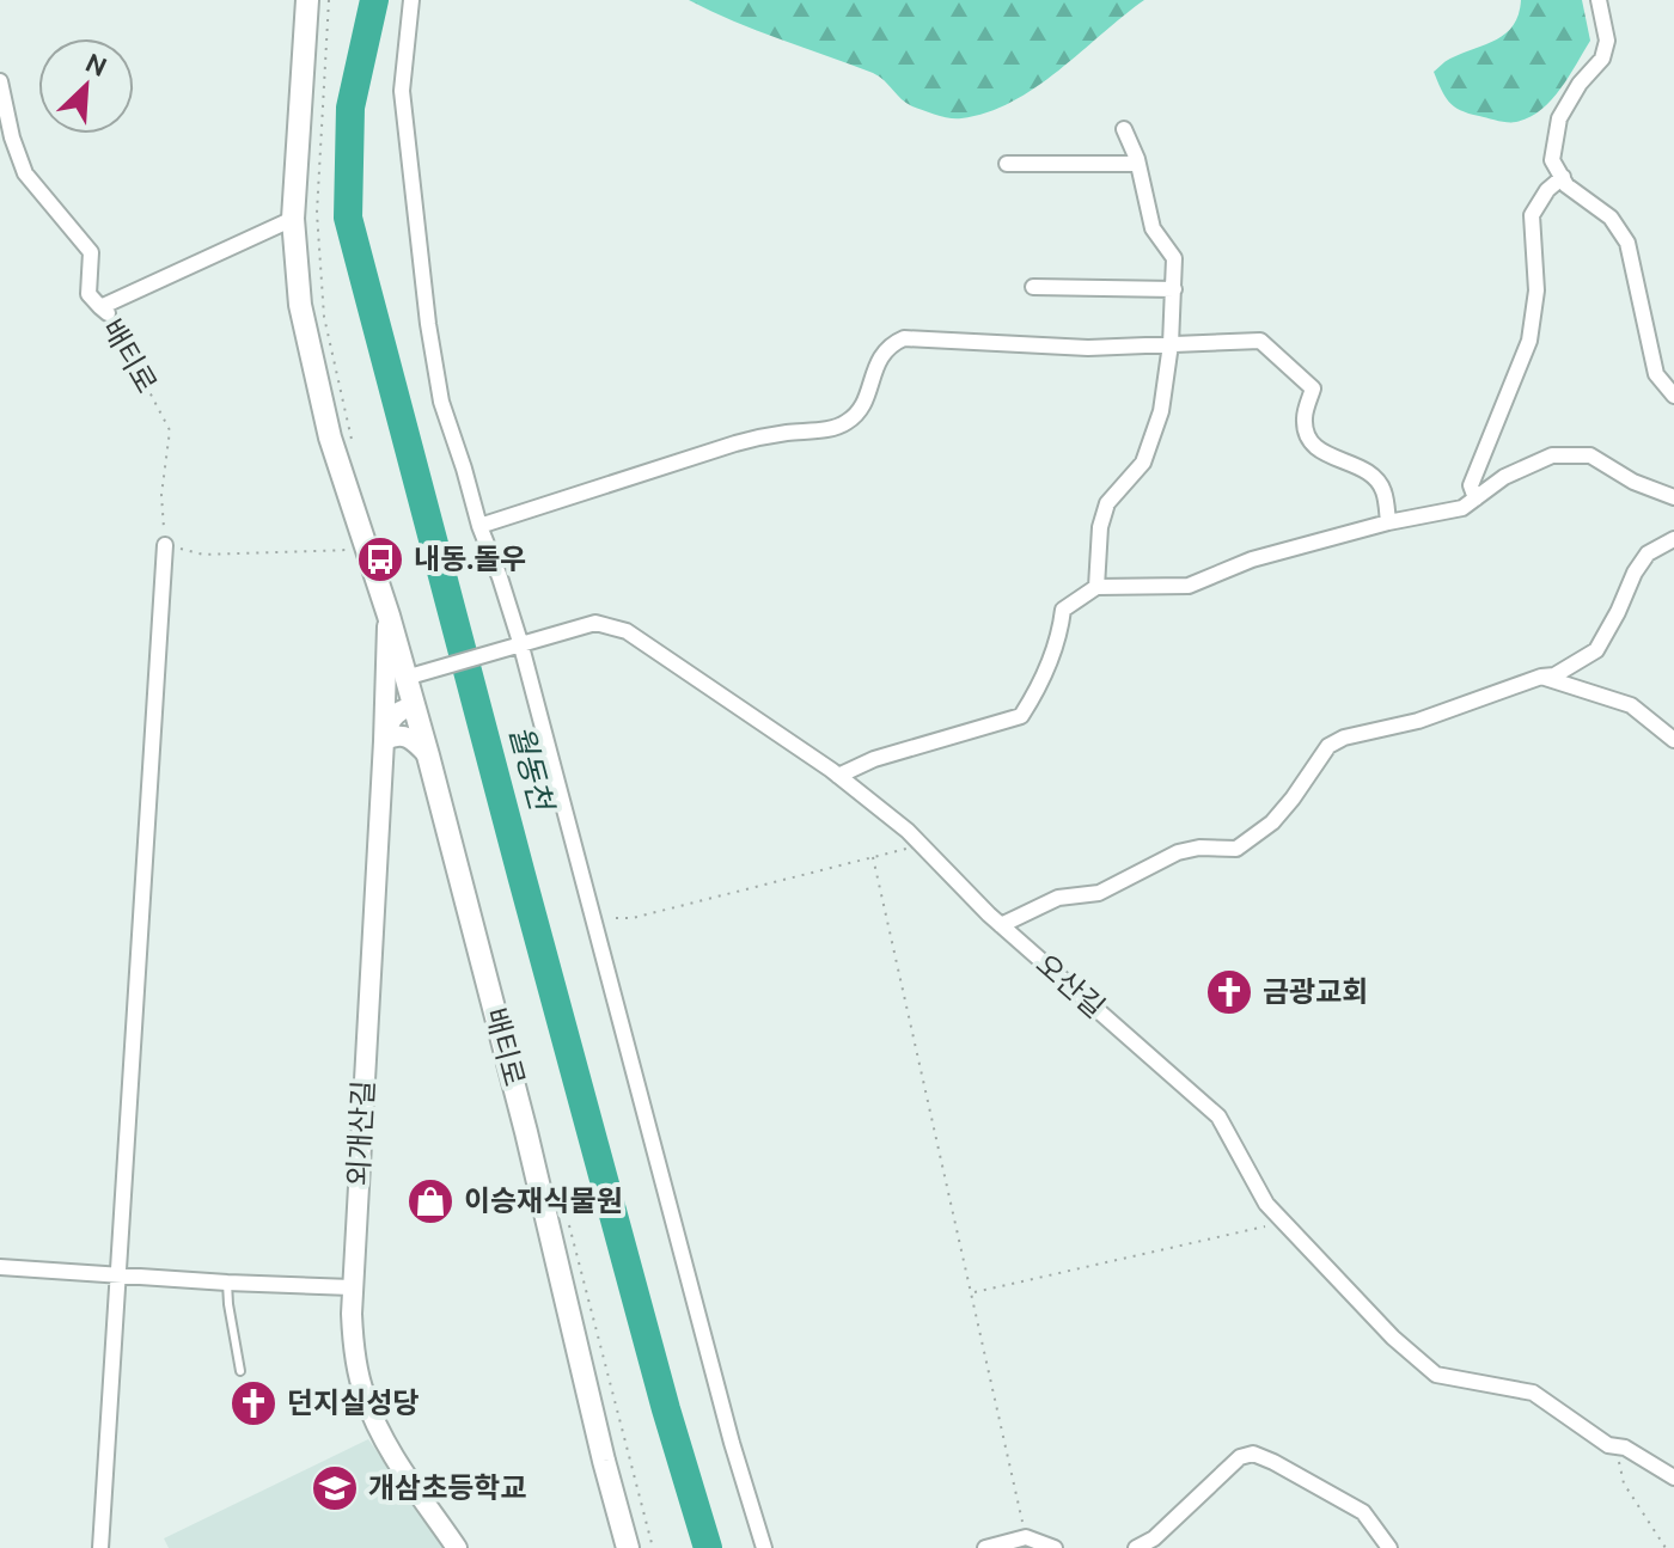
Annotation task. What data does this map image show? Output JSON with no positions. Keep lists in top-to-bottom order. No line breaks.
{"streets":{"main road":["배티로"],"street":["오산길","외개산길"]},"crossings":[["배티로","오산길"],["배티로","외개산길"]],"water":["월동천"],"places":{"bus stop":["내동.돌우"],"church":["금광교회","던지실성당"],"shop":["이승재식물원"],"school or university":["개삼초등학교"]},"north":"top right"}
